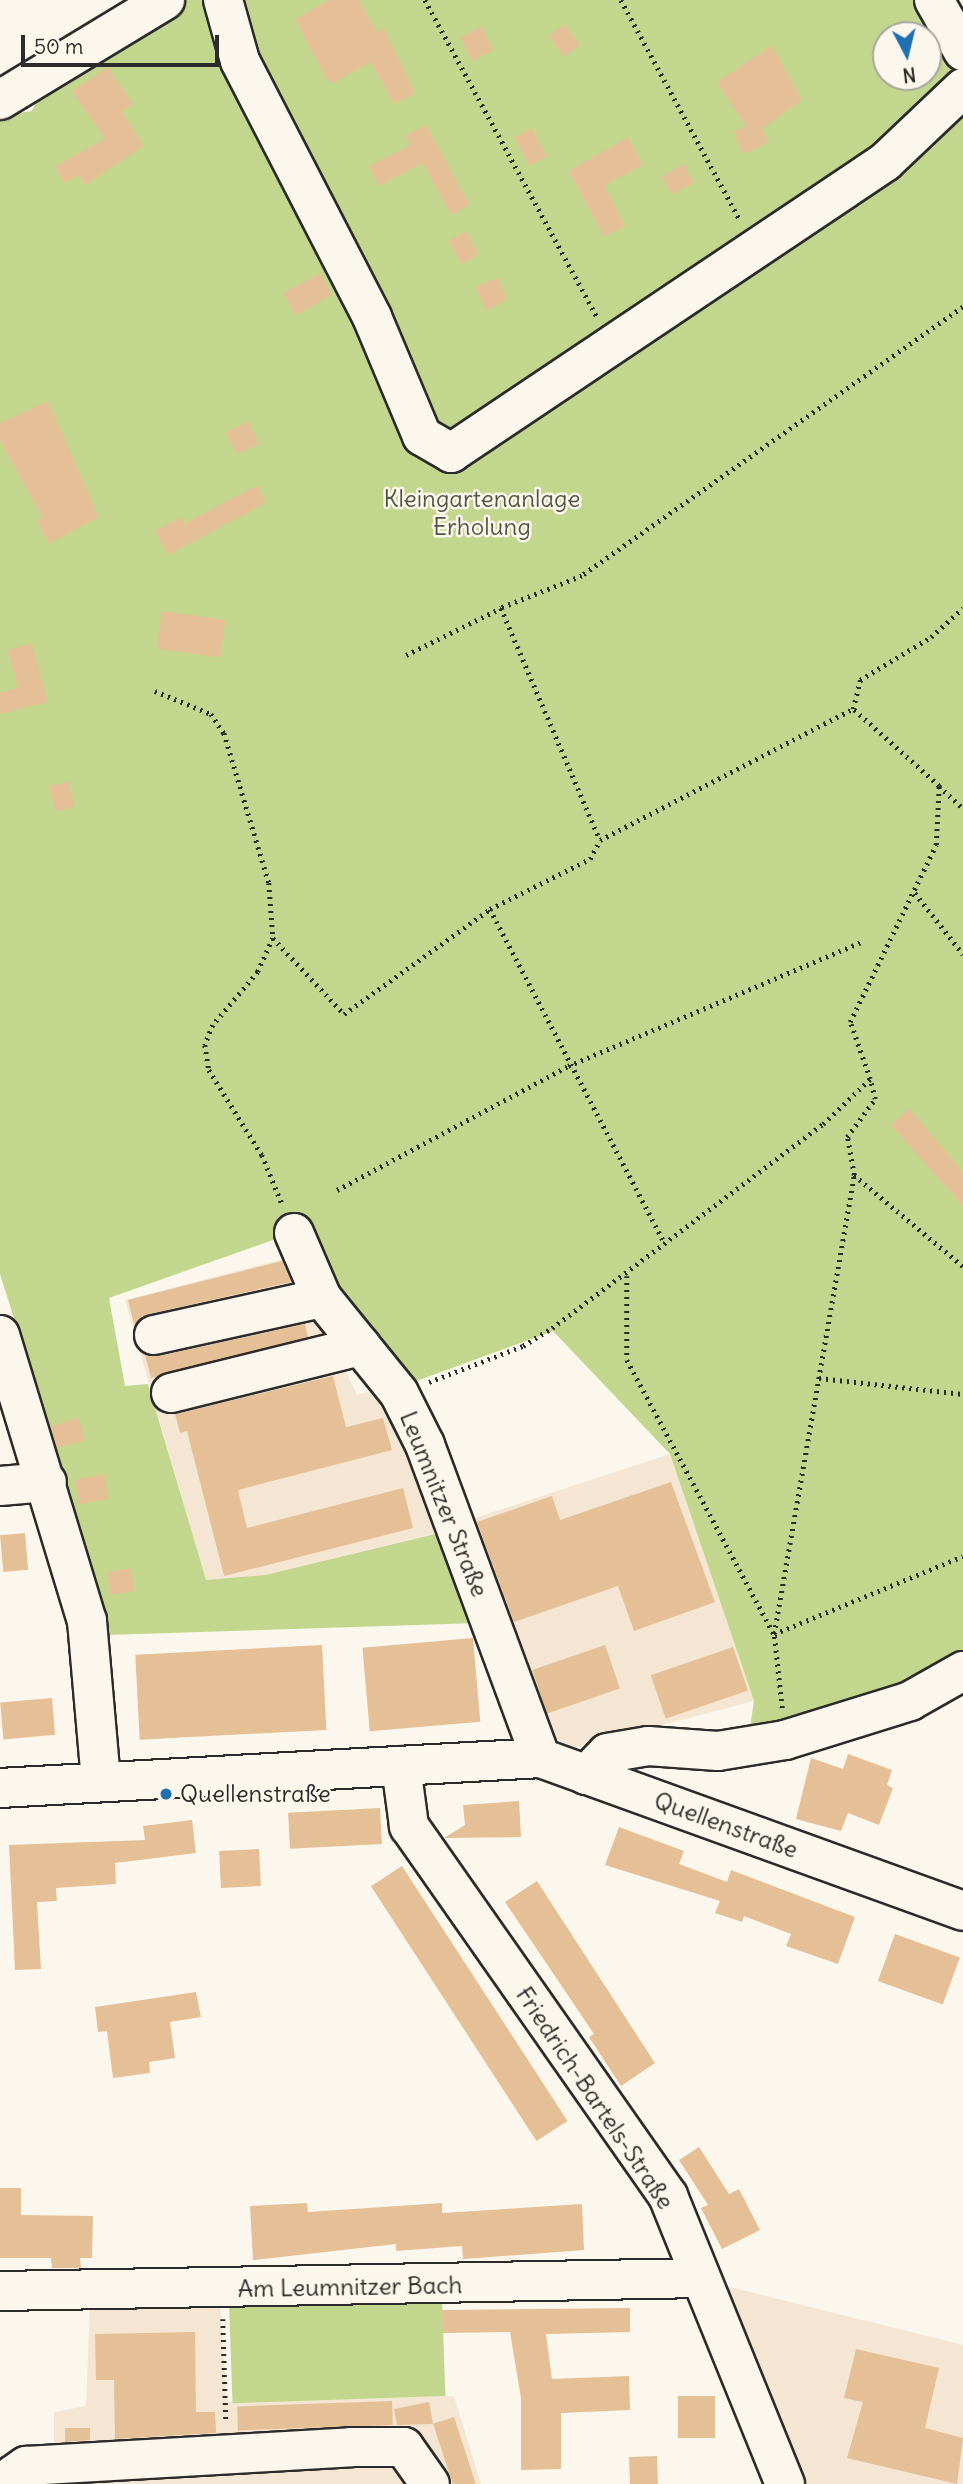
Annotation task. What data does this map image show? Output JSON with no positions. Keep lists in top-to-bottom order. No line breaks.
{"streets":{"street":["Leumnitzer Straße","Quellenstraße","Friedrich-Bartels-Straße","Am Leumnitzer Bach"]},"crossings":[["Leumnitzer Straße","Quellenstraße"],["Quellenstraße","Friedrich-Bartels-Straße"],["Friedrich-Bartels-Straße","Am Leumnitzer Bach"]],"parks":["Kleingartenanlage Erholung"],"places":["Quellenstraße"],"scale_bar":"50 m","north":"bottom"}
